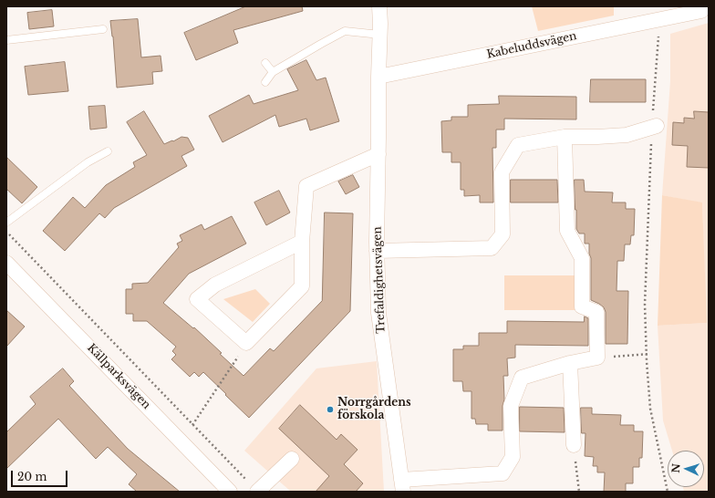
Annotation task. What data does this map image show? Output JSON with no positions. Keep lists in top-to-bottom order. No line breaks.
{"streets":{"street":["Kabeluddsvägen","Trefaldighetsvägen","Källparksvägen"]},"crossings":[["Kabeluddsvägen","Trefaldighetsvägen"]],"places":["Norrgårdens förskola"],"scale_bar":"20 m","north":"left"}
